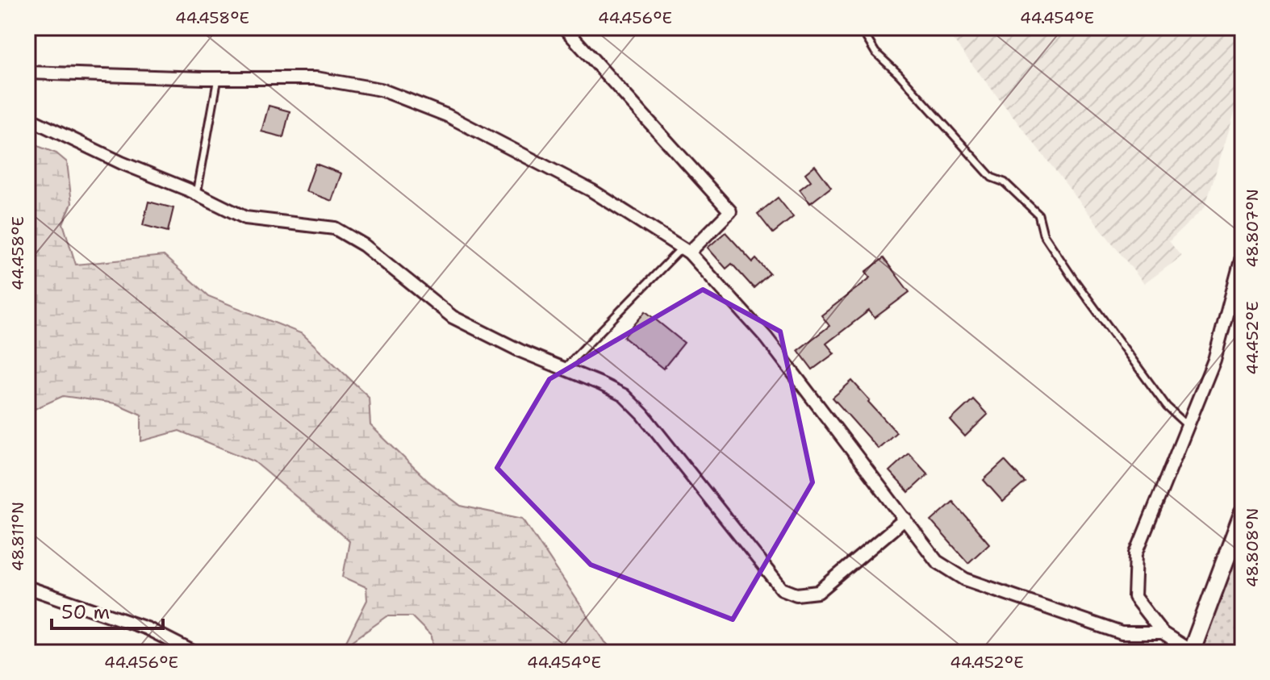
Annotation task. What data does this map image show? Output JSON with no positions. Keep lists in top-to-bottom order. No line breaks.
{"scale_bar":"50 m","coordinates":["44.458°E","44.456°E","44.454°E","48.807°N","44.452°E","48.811°N","48.808°N"]}
